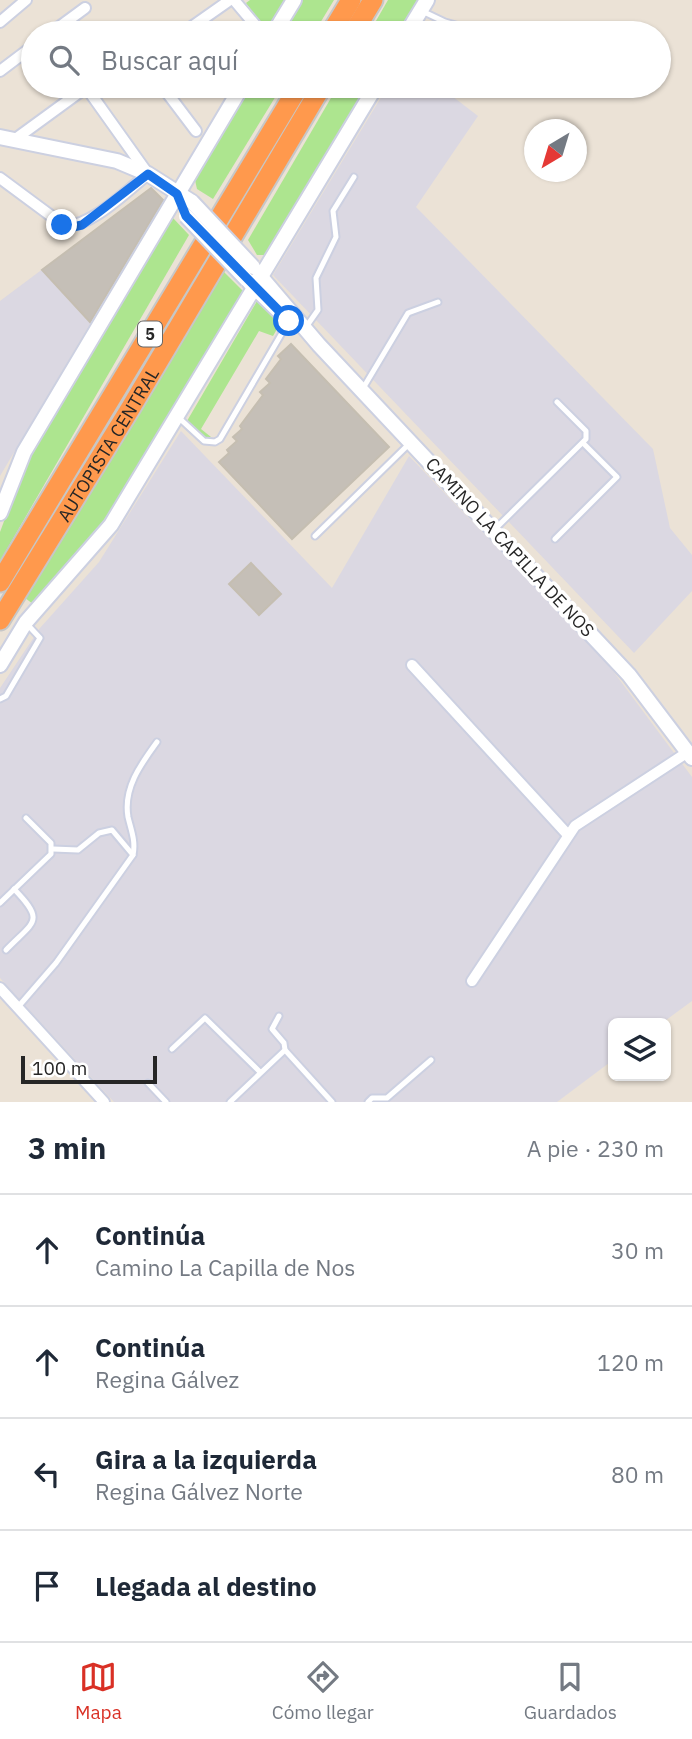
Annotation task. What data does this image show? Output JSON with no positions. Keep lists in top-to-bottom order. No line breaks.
{"streets":{"highway":["5","AUTOPISTA CENTRAL"],"main road":["CAMINO LA CAPILLA DE NOS"]},"scale_bar":"100 m","north":"bottom left","page":{"search":"Buscar aquí","scale":"100 m","heading":["3 min","A pie · 230 m"],"list":[["Continúa","Camino La Capilla de Nos","30 m"],["Continúa","Regina Gálvez","120 m"],["Gira a la izquierda","Regina Gálvez Norte","80 m"],"Llegada al destino"],"nav":["Mapa","Cómo llegar","Guardados"]}}
